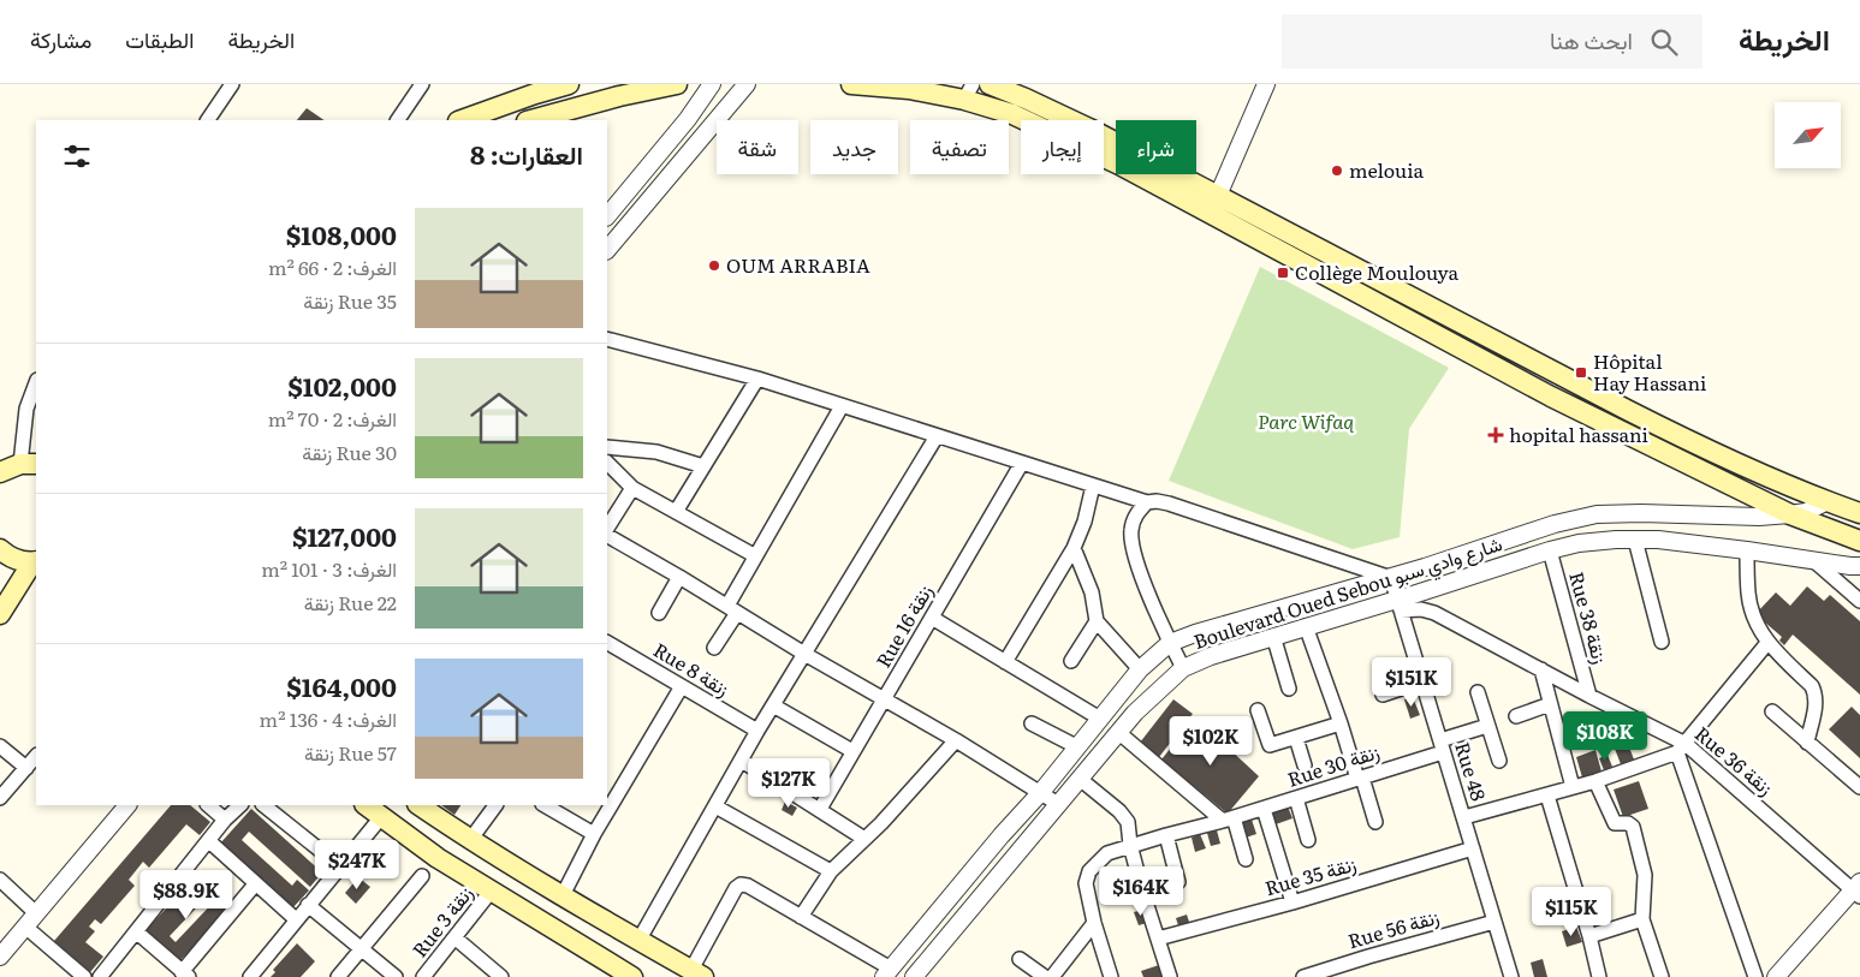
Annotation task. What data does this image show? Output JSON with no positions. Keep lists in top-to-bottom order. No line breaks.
{"streets":{"street":["Boulevard Oued Sebou شارع وادي سبو","Rue 38 زنقة","Rue 16 زنقة","Rue 8 زنقة","Rue 36 زنقة","Rue 30 زنقة","Rue 48","Rue 35 زنقة","Rue 3 زنقة","Rue 56 زنقة"]},"crossings":[["Boulevard Oued Sebou شارع وادي سبو","Rue 38 زنقة"],["Boulevard Oued Sebou شارع وادي سبو","Rue 36 زنقة"],["Boulevard Oued Sebou شارع وادي سبو","Rue 48"],["Rue 38 زنقة","Rue 36 زنقة"],["Rue 36 زنقة","Rue 48"],["Rue 30 زنقة","Rue 48"],["Rue 48","Rue 35 زنقة"],["Rue 48","Rue 56 زنقة"]],"parks":["Parc Wifaq"],"places":{"other":["melouia","OUM ARRABIA"],"transit":["Collège Moulouya","Hôpital Hay Hassani"],"health":["hopital hassani"]},"north":"top right","page":{"header":"الخريطة","search":"ابحث هنا","nav":["الخريطة","الطبقات","مشاركة"],"chip":["شراء","إيجار","تصفية","جديد","شقة"],"heading":"العقارات: 8","list":[{"name":"$108,000","note":"الغرف: 2 · 66 m² · Rue 35 زنقة"},{"name":"$102,000","note":"الغرف: 2 · 70 m² · Rue 30 زنقة"},{"name":"$127,000","note":"الغرف: 3 · 101 m² · Rue 22 زنقة"},{"name":"$164,000","note":"الغرف: 4 · 136 m² · Rue 57 زنقة"}],"price":["$151K","$108K","$102K","$127K","$247K","$164K","$88.9K","$115K"]}}
